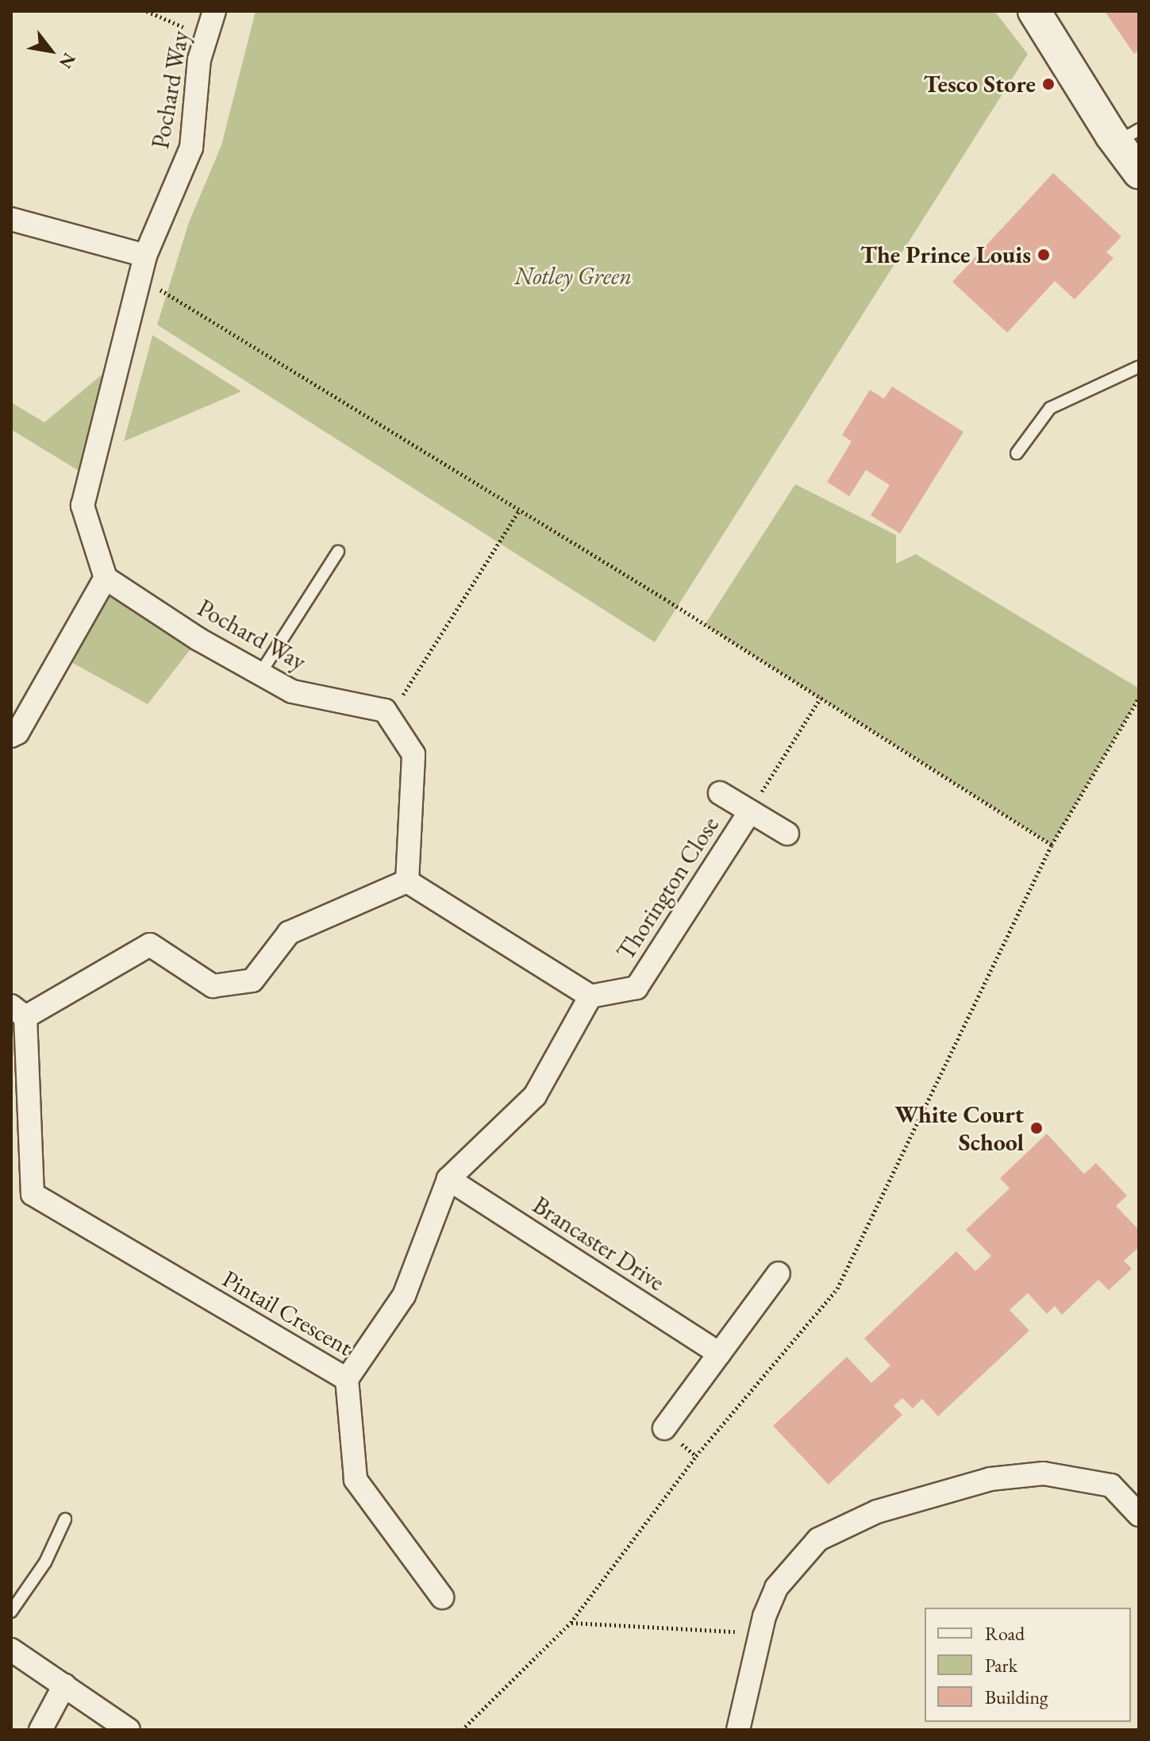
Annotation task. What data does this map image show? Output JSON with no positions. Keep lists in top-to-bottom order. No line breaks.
{"streets":{"street":["Pochard Way","Thorington Close","Brancaster Drive","Pintail Crescent"]},"crossings":[["Thorington Close","Pintail Crescent"],["Brancaster Drive","Pintail Crescent"]],"parks":["Notley Green"],"places":["Tesco Store","The Prince Louis","White Court School"],"legend":["Road","Park","Building"],"north":"bottom right"}
